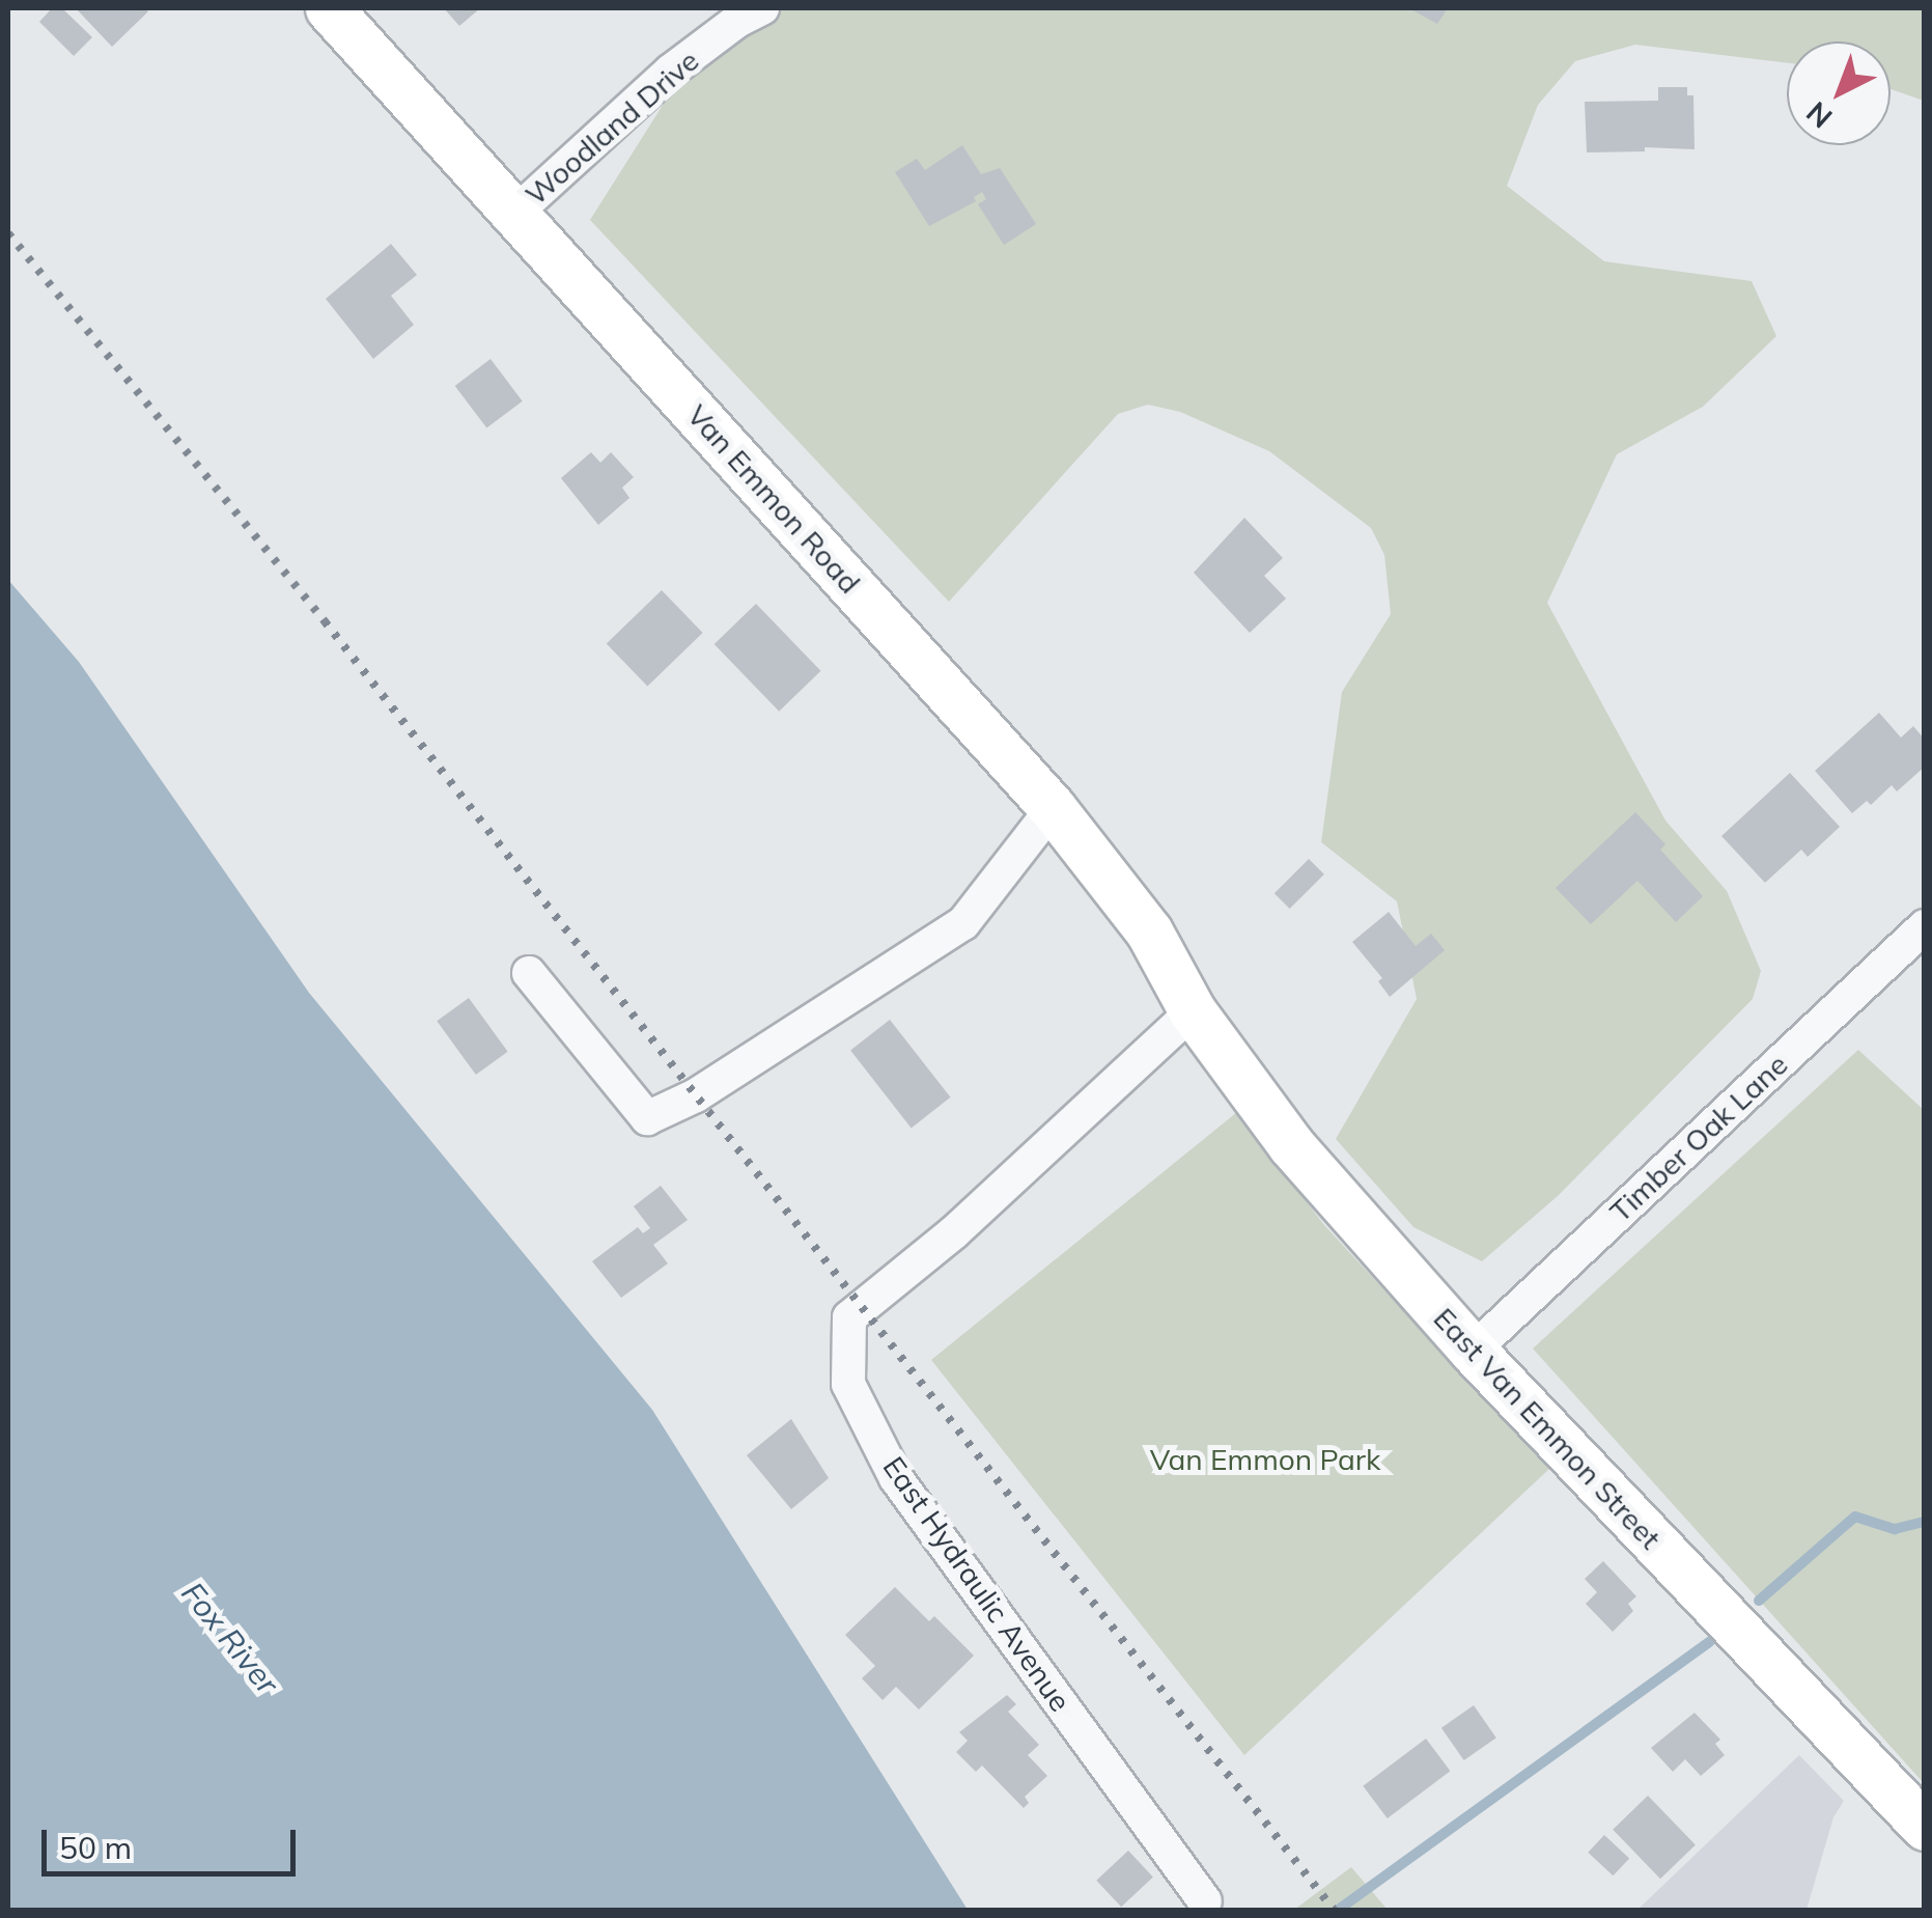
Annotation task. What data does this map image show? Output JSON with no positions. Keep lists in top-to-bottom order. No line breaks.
{"streets":{"street":["Woodland Drive","Van Emmon Road","Timber Oak Lane","East Van Emmon Street","East Hydraulic Avenue"]},"crossings":[["Woodland Drive","Van Emmon Road"],["Van Emmon Road","East Van Emmon Street"],["Van Emmon Road","East Hydraulic Avenue"],["Timber Oak Lane","East Van Emmon Street"],["East Van Emmon Street","East Hydraulic Avenue"]],"water":["Fox River"],"parks":["Van Emmon Park"],"scale_bar":"50 m","north":"bottom left"}
